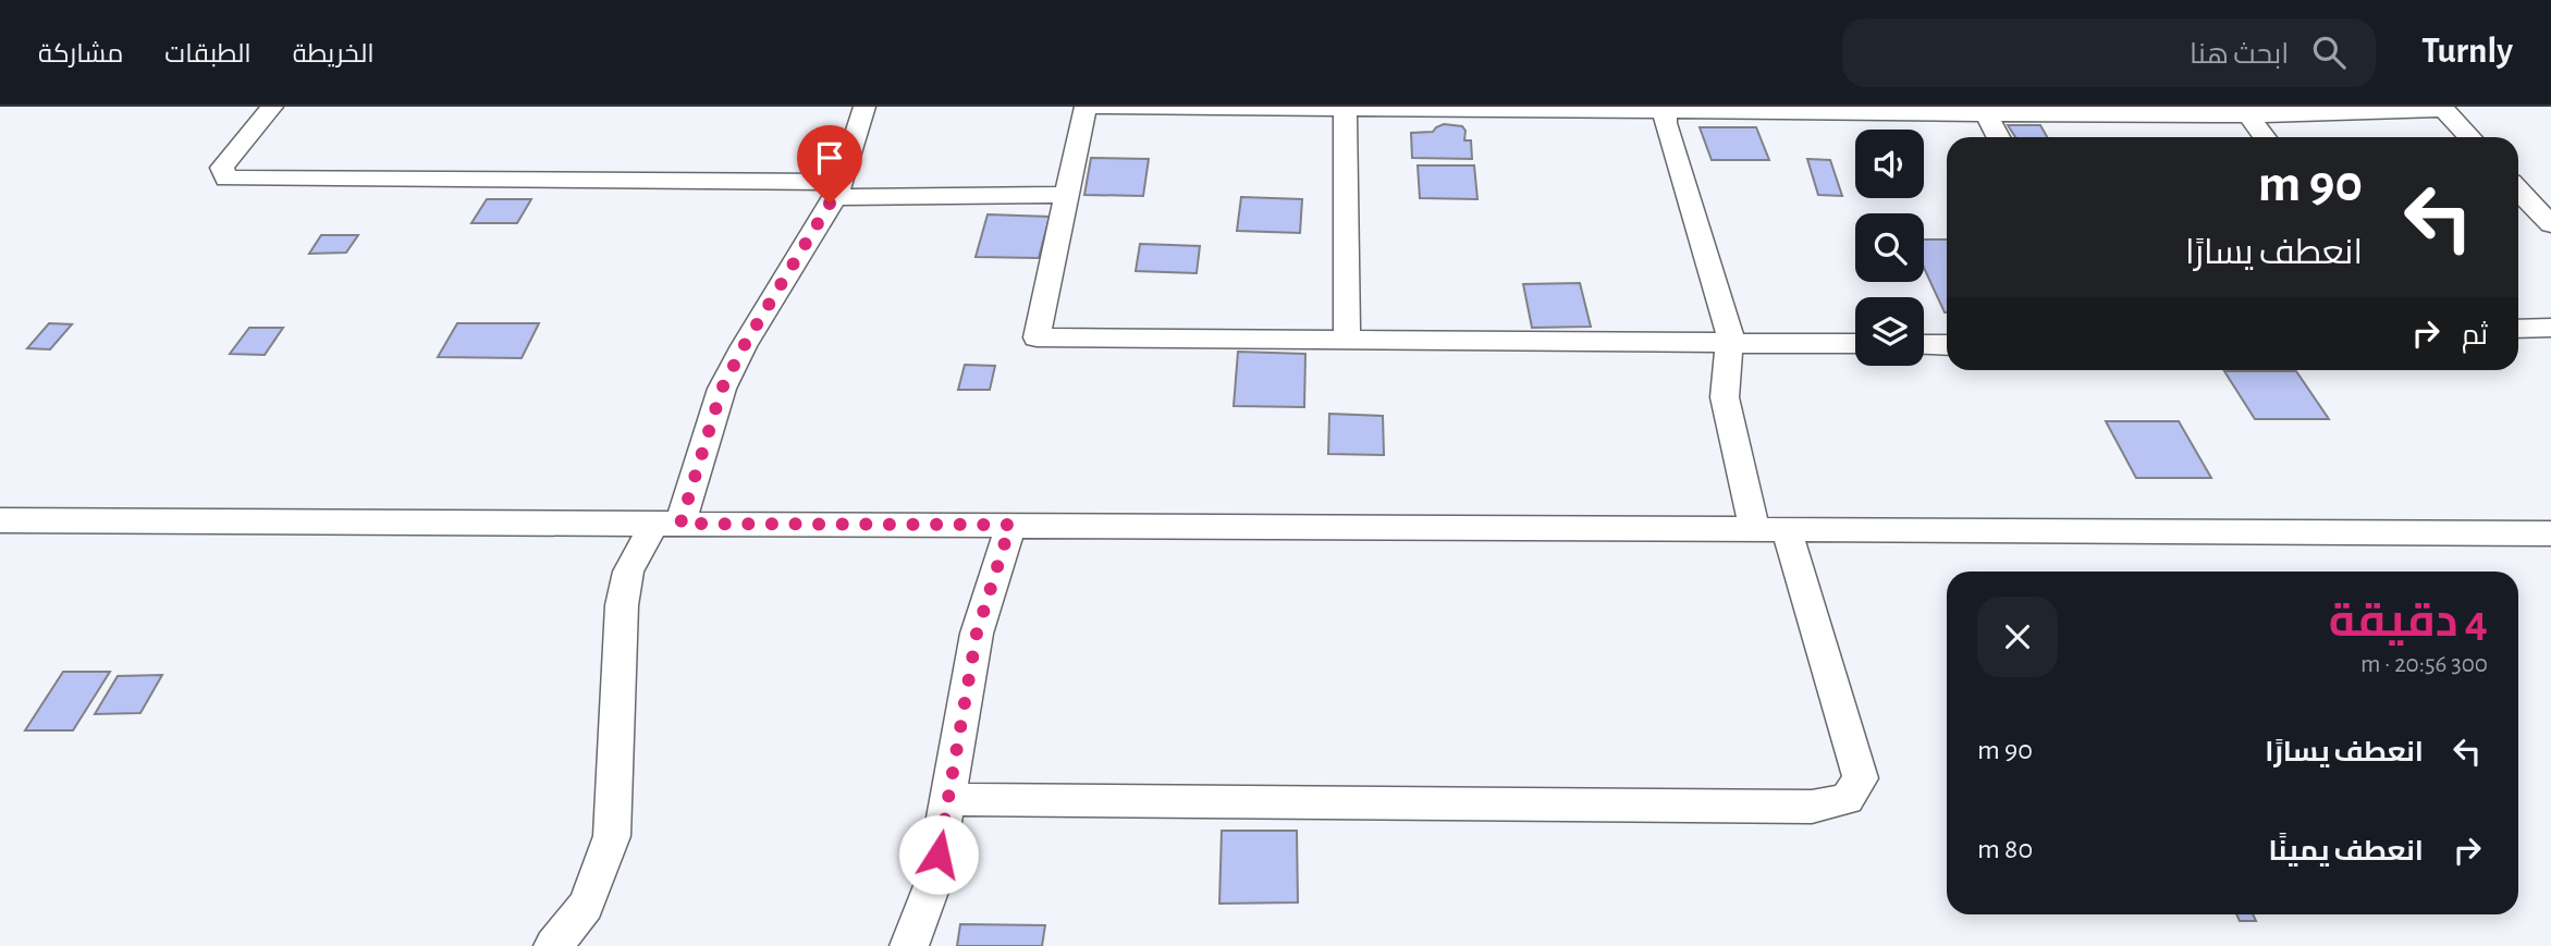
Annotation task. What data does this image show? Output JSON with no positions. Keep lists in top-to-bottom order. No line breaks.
{"page":{"header":"Turnly","search":"ابحث هنا","nav":["الخريطة","الطبقات","مشاركة"],"turn":["90 m","انعطف يسارًا"],"then":"ثم","heading":["4 دقيقة","300 m · 20:56"],"list":[{"name":"انعطف يسارًا","value":"90 m"},{"name":"انعطف يمينًا","value":"80 m"}]}}
